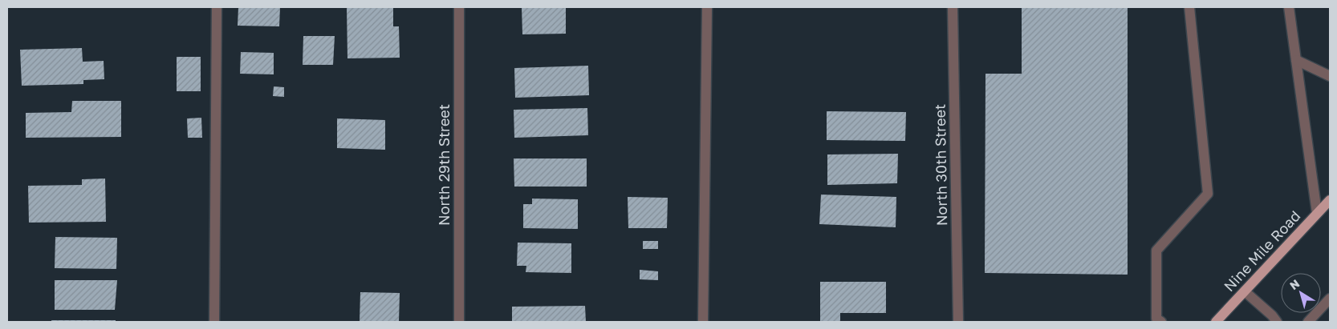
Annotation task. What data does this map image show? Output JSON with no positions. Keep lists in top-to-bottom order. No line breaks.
{"streets":{"main road":["Nine Mile Road"],"street":["North 29th Street","North 30th Street"]},"north":"top left"}
